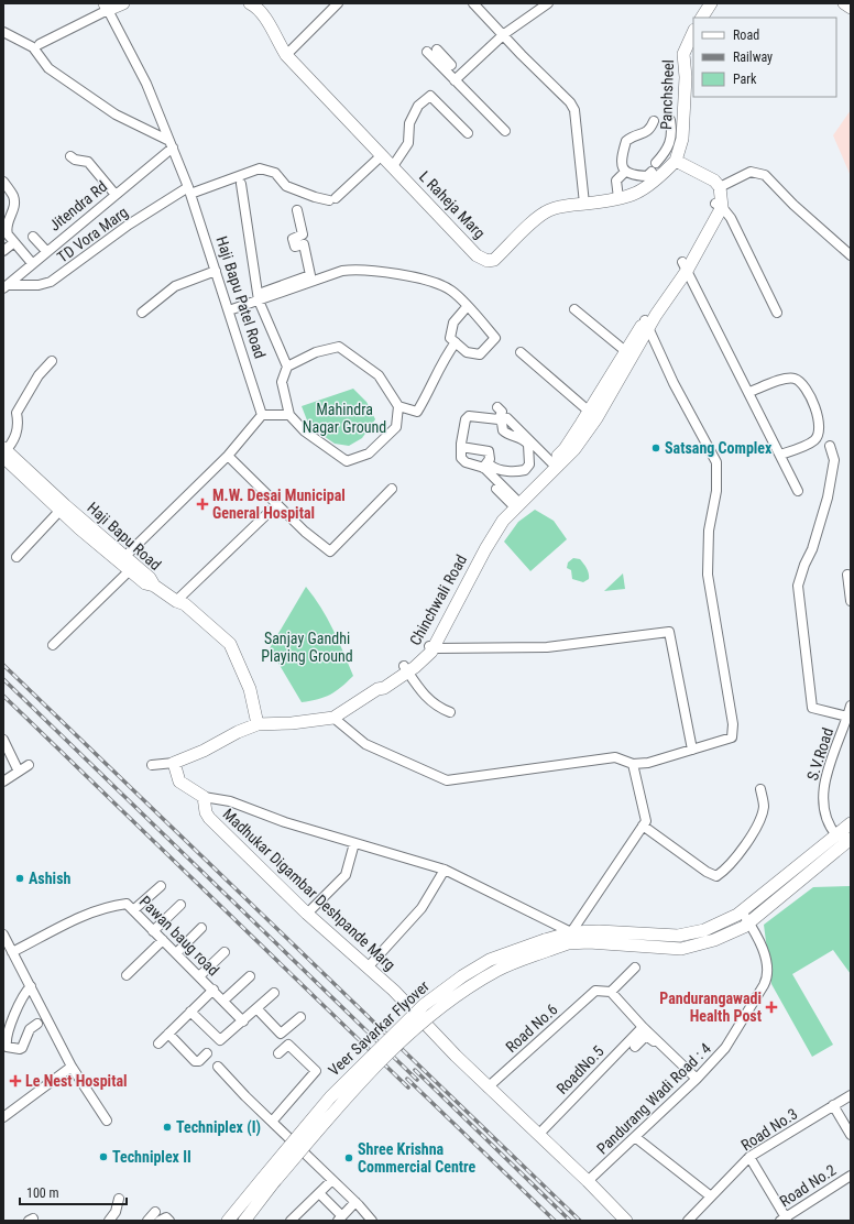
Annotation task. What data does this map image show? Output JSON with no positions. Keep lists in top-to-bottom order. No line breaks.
{"streets":{"street":["Panchsheel","L Raheja Marg","Jitendra Rd","TD Vora Marg","Haji Bapu Patel Road","Haji Bapu Road","Chinchwali Road","S.V.Road","Madhukar Digambar Deshpande Marg","Pawan baug road","Veer Savarkar Flyover","Road No.6","RoadNo.5","Pandurang Wadi Road : 4","Road No.3","Road No.2"]},"crossings":[["Panchsheel","L Raheja Marg"],["L Raheja Marg","TD Vora Marg"],["Jitendra Rd","TD Vora Marg"],["Jitendra Rd","Haji Bapu Patel Road"],["TD Vora Marg","Haji Bapu Patel Road"],["Haji Bapu Road","Chinchwali Road"],["Madhukar Digambar Deshpande Marg","Road No.6"],["Madhukar Digambar Deshpande Marg","RoadNo.5"],["Madhukar Digambar Deshpande Marg","Pandurang Wadi Road : 4"]],"parks":["Mahindra Nagar Ground","Sanjay Gandhi Playing Ground"],"places":{"other":["Satsang Complex","Ashish","Techniplex (I)","Techniplex II","Shree Krishna Commercial Centre"],"health":["M.W. Desai Municipal General Hospital","Pandurangawadi Health Post","Le Nest Hospital"]},"legend":["Road","Railway","Park"],"scale_bar":"100 m"}
